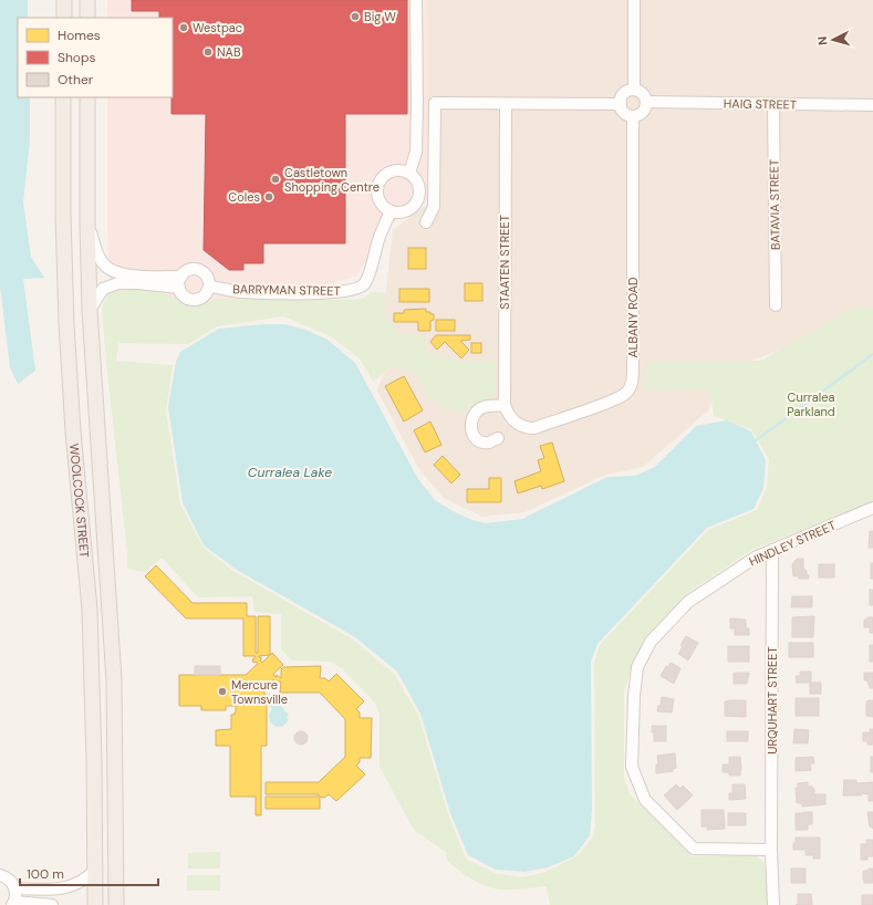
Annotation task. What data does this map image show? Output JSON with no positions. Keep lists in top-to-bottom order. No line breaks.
{"streets":{"main road":["WOOLCOCK STREET"],"street":["HAIG STREET","BATAVIA STREET","STAATEN STREET","BARRYMAN STREET","ALBANY ROAD","HINDLEY STREET","URQUHART STREET"]},"crossings":[["HAIG STREET","BATAVIA STREET"],["HAIG STREET","ALBANY ROAD"],["STAATEN STREET","ALBANY ROAD"],["HINDLEY STREET","URQUHART STREET"]],"water":["Curralea Lake"],"parks":["Curralea Parkland"],"places":["Big W","Westpac","NAB","Castletown Shopping Centre","Coles","Mercure Townsville"],"legend":["Homes","Shops","Other"],"scale_bar":"100 m","north":"left"}
